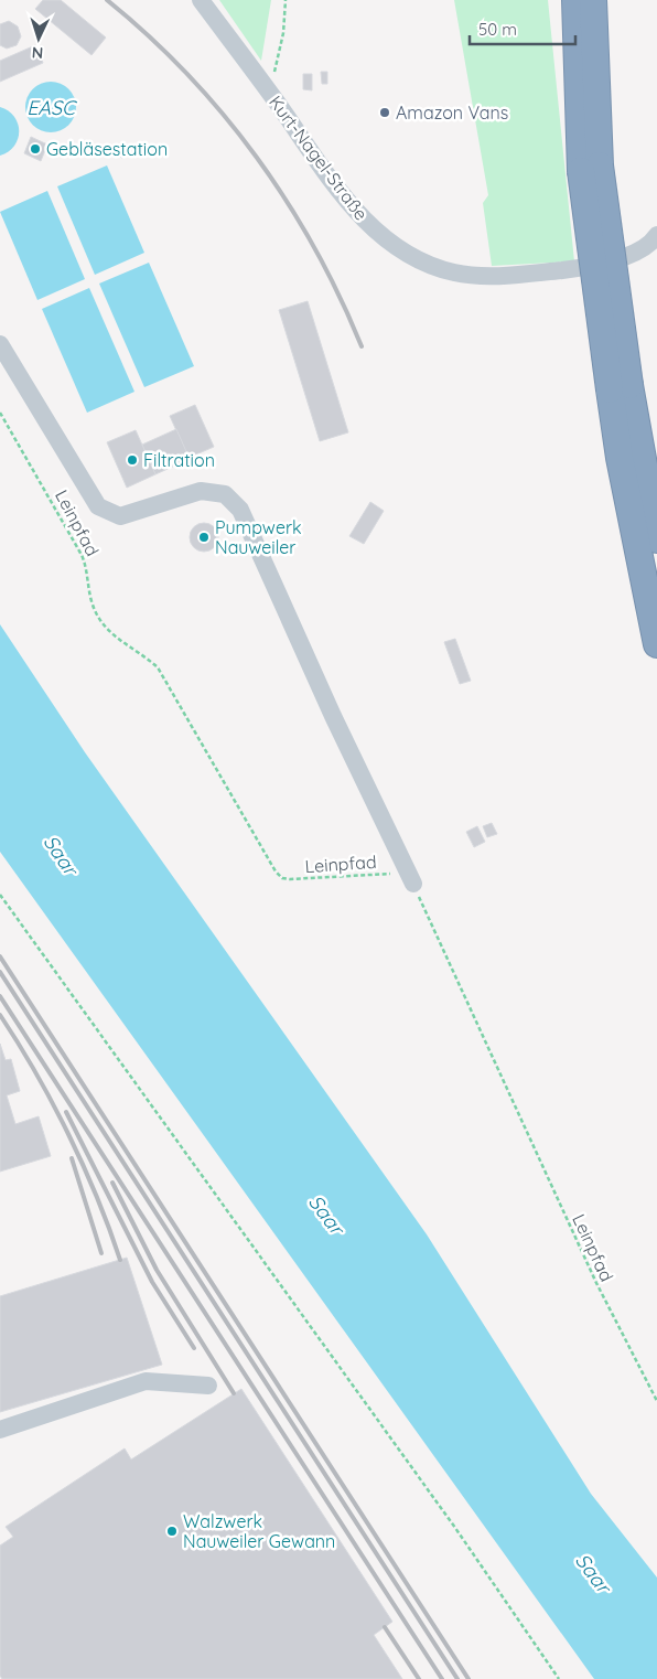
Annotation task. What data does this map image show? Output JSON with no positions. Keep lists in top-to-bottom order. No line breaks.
{"streets":{"street":["Kurt-Nagel-Straße"],"path":["Leinpfad"]},"water":["EASC","Saar"],"places":["Amazon Vans","Gebläsestation","Filtration","Pumpwerk Nauweiler","Walzwerk Nauweiler Gewann"],"scale_bar":"50 m","north":"bottom"}
